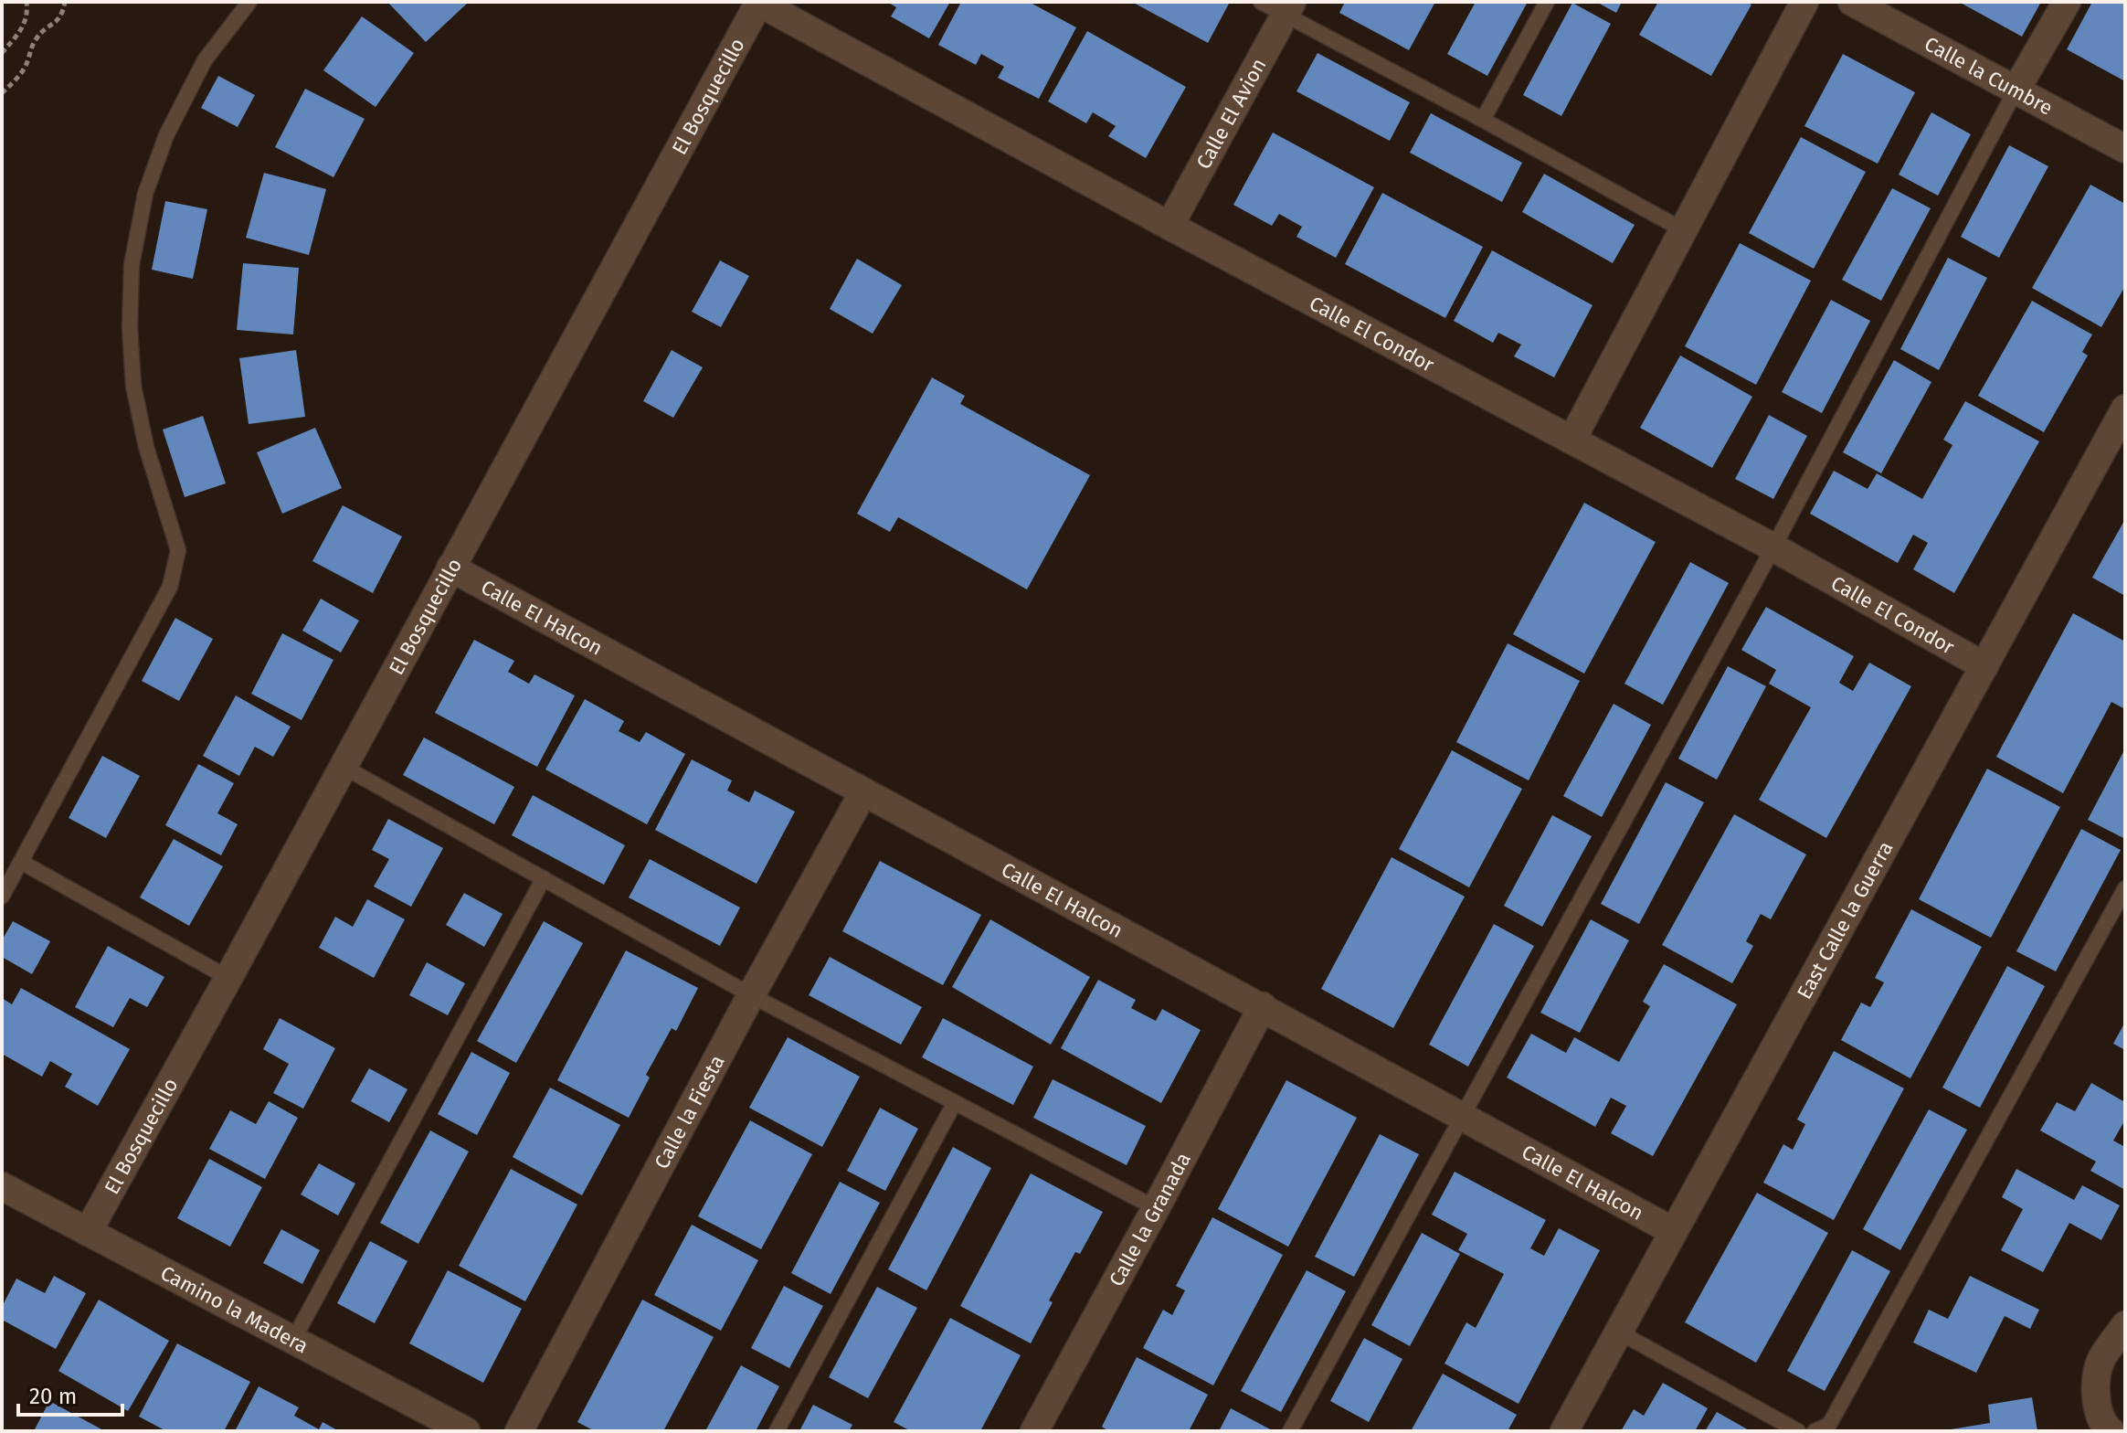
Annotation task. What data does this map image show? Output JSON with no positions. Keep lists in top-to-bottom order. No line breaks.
{"streets":{"street":["Calle la Cumbre","El Bosquecillo","Calle El Avion","Calle El Condor","Calle El Halcon","East Calle la Guerra","Calle la Fiesta","Calle la Granada","Camino la Madera"]},"crossings":[["El Bosquecillo","Calle El Condor"],["El Bosquecillo","Calle El Halcon"],["El Bosquecillo","Camino la Madera"],["Calle El Avion","Calle El Condor"],["Calle El Condor","East Calle la Guerra"],["Calle El Halcon","East Calle la Guerra"],["Calle El Halcon","Calle la Fiesta"],["Calle El Halcon","Calle la Granada"]],"scale_bar":"20 m"}
